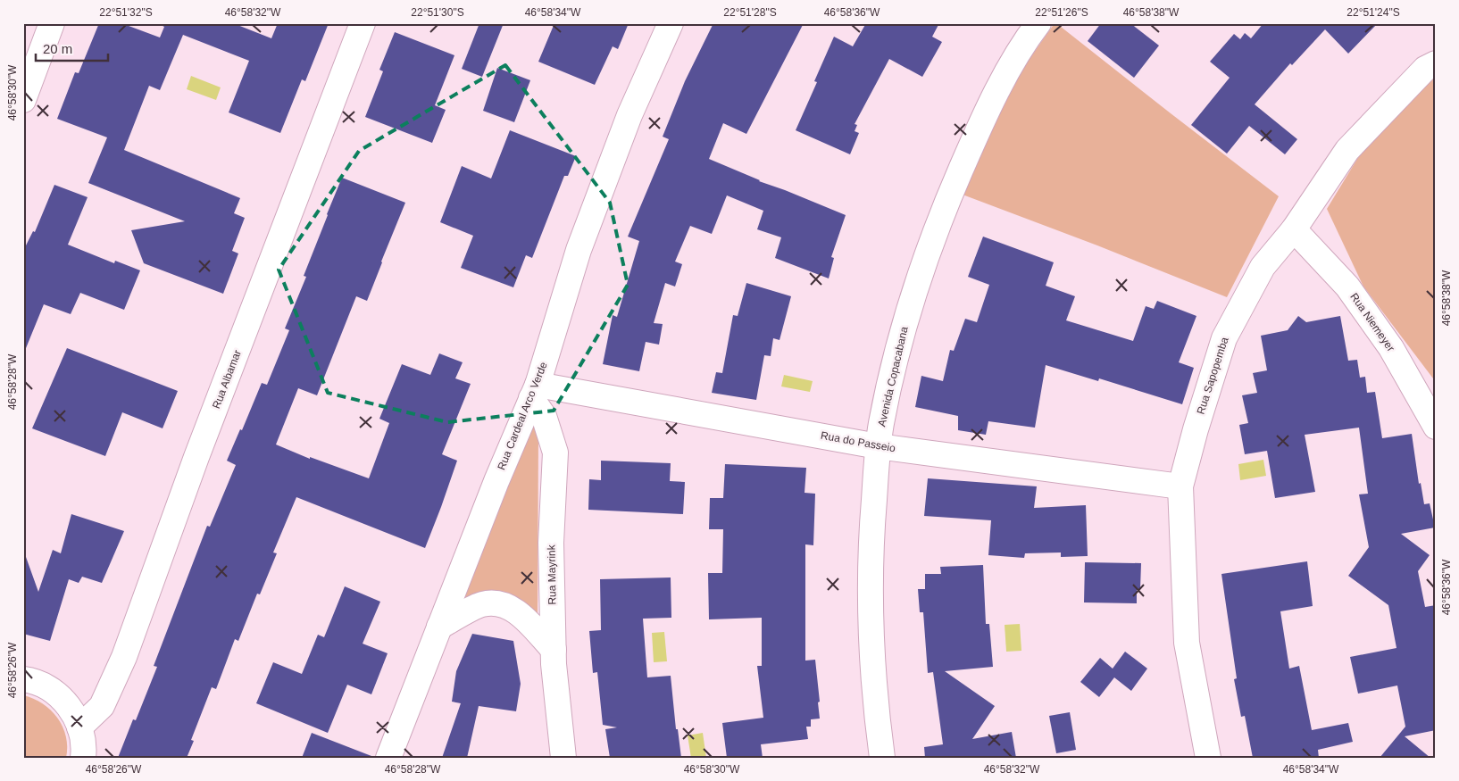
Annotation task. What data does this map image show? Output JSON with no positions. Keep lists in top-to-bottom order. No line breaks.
{"streets":{"street":["Rua Niemeyer","Rua Sapopemba","Avenida Copacabana","Rua Albamar","Rua Cardeal Arco Verde","Rua do Passeio","Rua Mayrink"]},"crossings":[["Rua Niemeyer","Rua Sapopemba"],["Rua Sapopemba","Rua do Passeio"],["Avenida Copacabana","Rua do Passeio"],["Rua Cardeal Arco Verde","Rua do Passeio"],["Rua Cardeal Arco Verde","Rua Mayrink"],["Rua do Passeio","Rua Mayrink"]],"scale_bar":"20 m","coordinates":["22°51'32\"S","46°58'32\"W","22°51'30\"S","46°58'34\"W","22°51'28\"S","46°58'36\"W","22°51'26\"S","46°58'38\"W","22°51'24\"S","46°58'30\"W","46°58'28\"W","46°58'26\"W"]}
